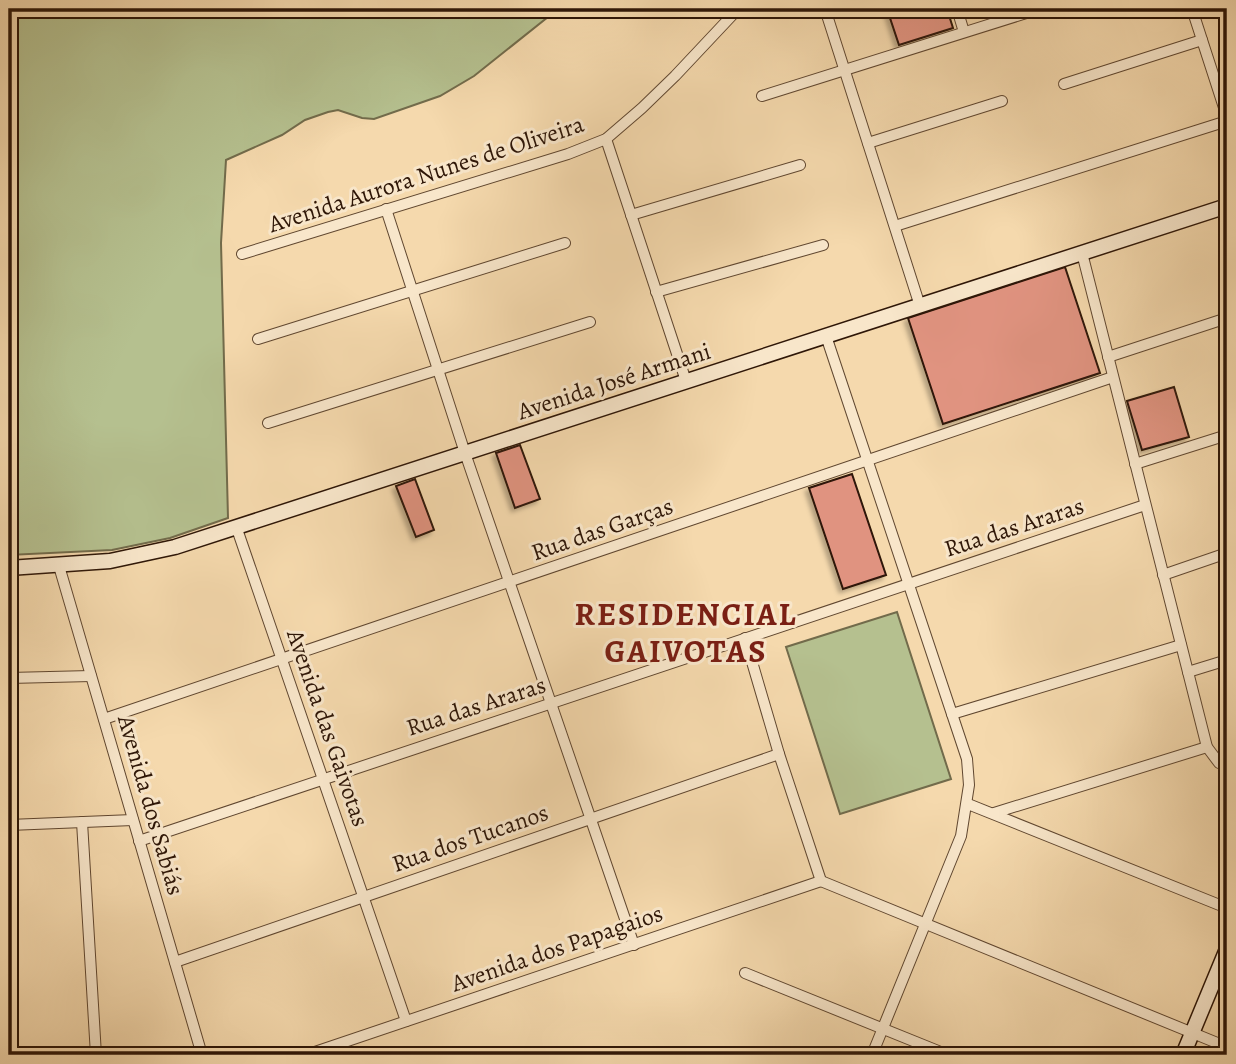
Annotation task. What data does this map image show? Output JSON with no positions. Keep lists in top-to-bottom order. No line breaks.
{"streets":{"main road":["Avenida José Armani"],"street":["Avenida Aurora Nunes de Oliveira","Rua das Araras","Rua das Garças","Avenida das Gaivotas","Avenida dos Sabiás","Rua dos Tucanos","Avenida dos Papagaios"]},"crossings":[["Avenida José Armani","Avenida das Gaivotas"],["Avenida José Armani","Avenida dos Sabiás"],["Rua das Araras","Avenida das Gaivotas"],["Rua das Araras","Avenida dos Sabiás"],["Rua das Garças","Avenida das Gaivotas"],["Rua das Garças","Avenida dos Sabiás"],["Avenida das Gaivotas","Rua dos Tucanos"],["Avenida das Gaivotas","Avenida dos Papagaios"],["Avenida dos Sabiás","Rua dos Tucanos"]],"districts":["RESIDENCIAL GAIVOTAS"]}
